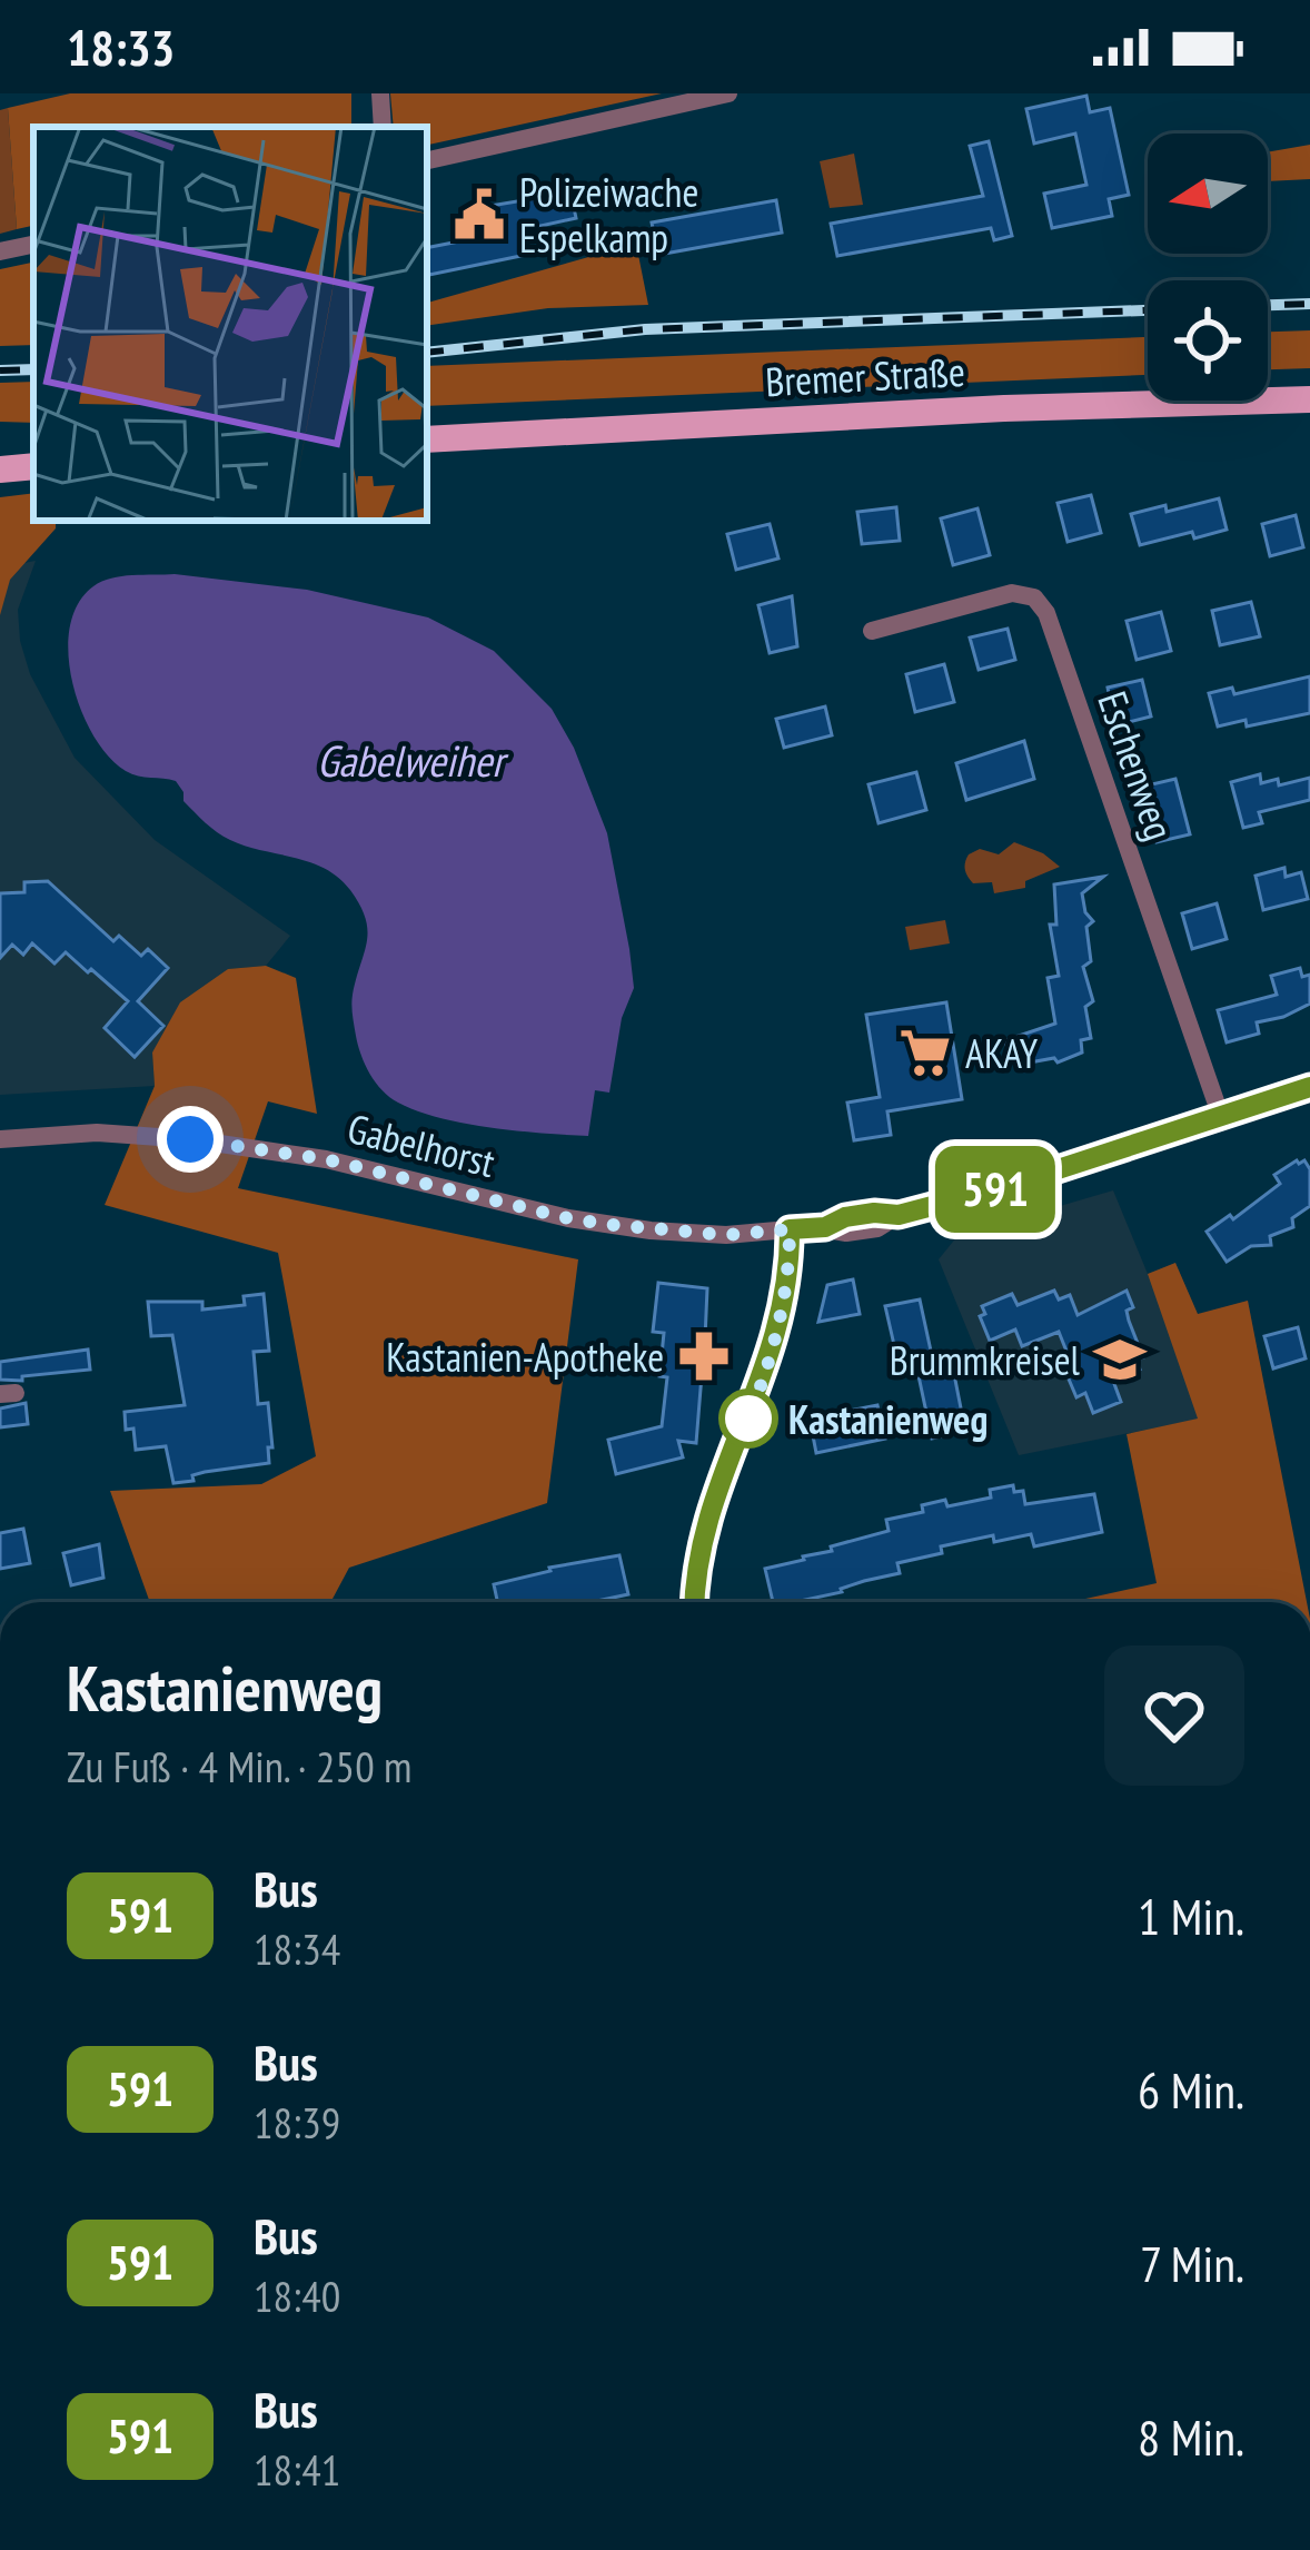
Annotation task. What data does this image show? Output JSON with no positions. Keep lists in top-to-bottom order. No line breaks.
{"streets":{"main road":["Bremer Straße"],"street":["Eschenweg","Gabelhorst"]},"crossings":[["Eschenweg","Gabelhorst"]],"water":["Gabelweiher"],"places":{"public building":["Polizeiwache Espelkamp"],"supermarket":["AKAY"],"pharmacy":["Kastanien-Apotheke"],"school or university":["Brummkreisel"],"other":["Kastanienweg"]},"lines":["bus line 591"],"north":"left","page":{"status":"18:33","on_map":"591","heading":["Kastanienweg","Zu Fuß · 4 Min. · 250 m"],"list":[{"mark":"591","name":"Bus","note":"18:34","value":"1 Min."},{"mark":"591","name":"Bus","note":"18:39","value":"6 Min."},{"mark":"591","name":"Bus","note":"18:40","value":"7 Min."},{"mark":"591","name":"Bus","note":"18:41","value":"8 Min."}]}}
